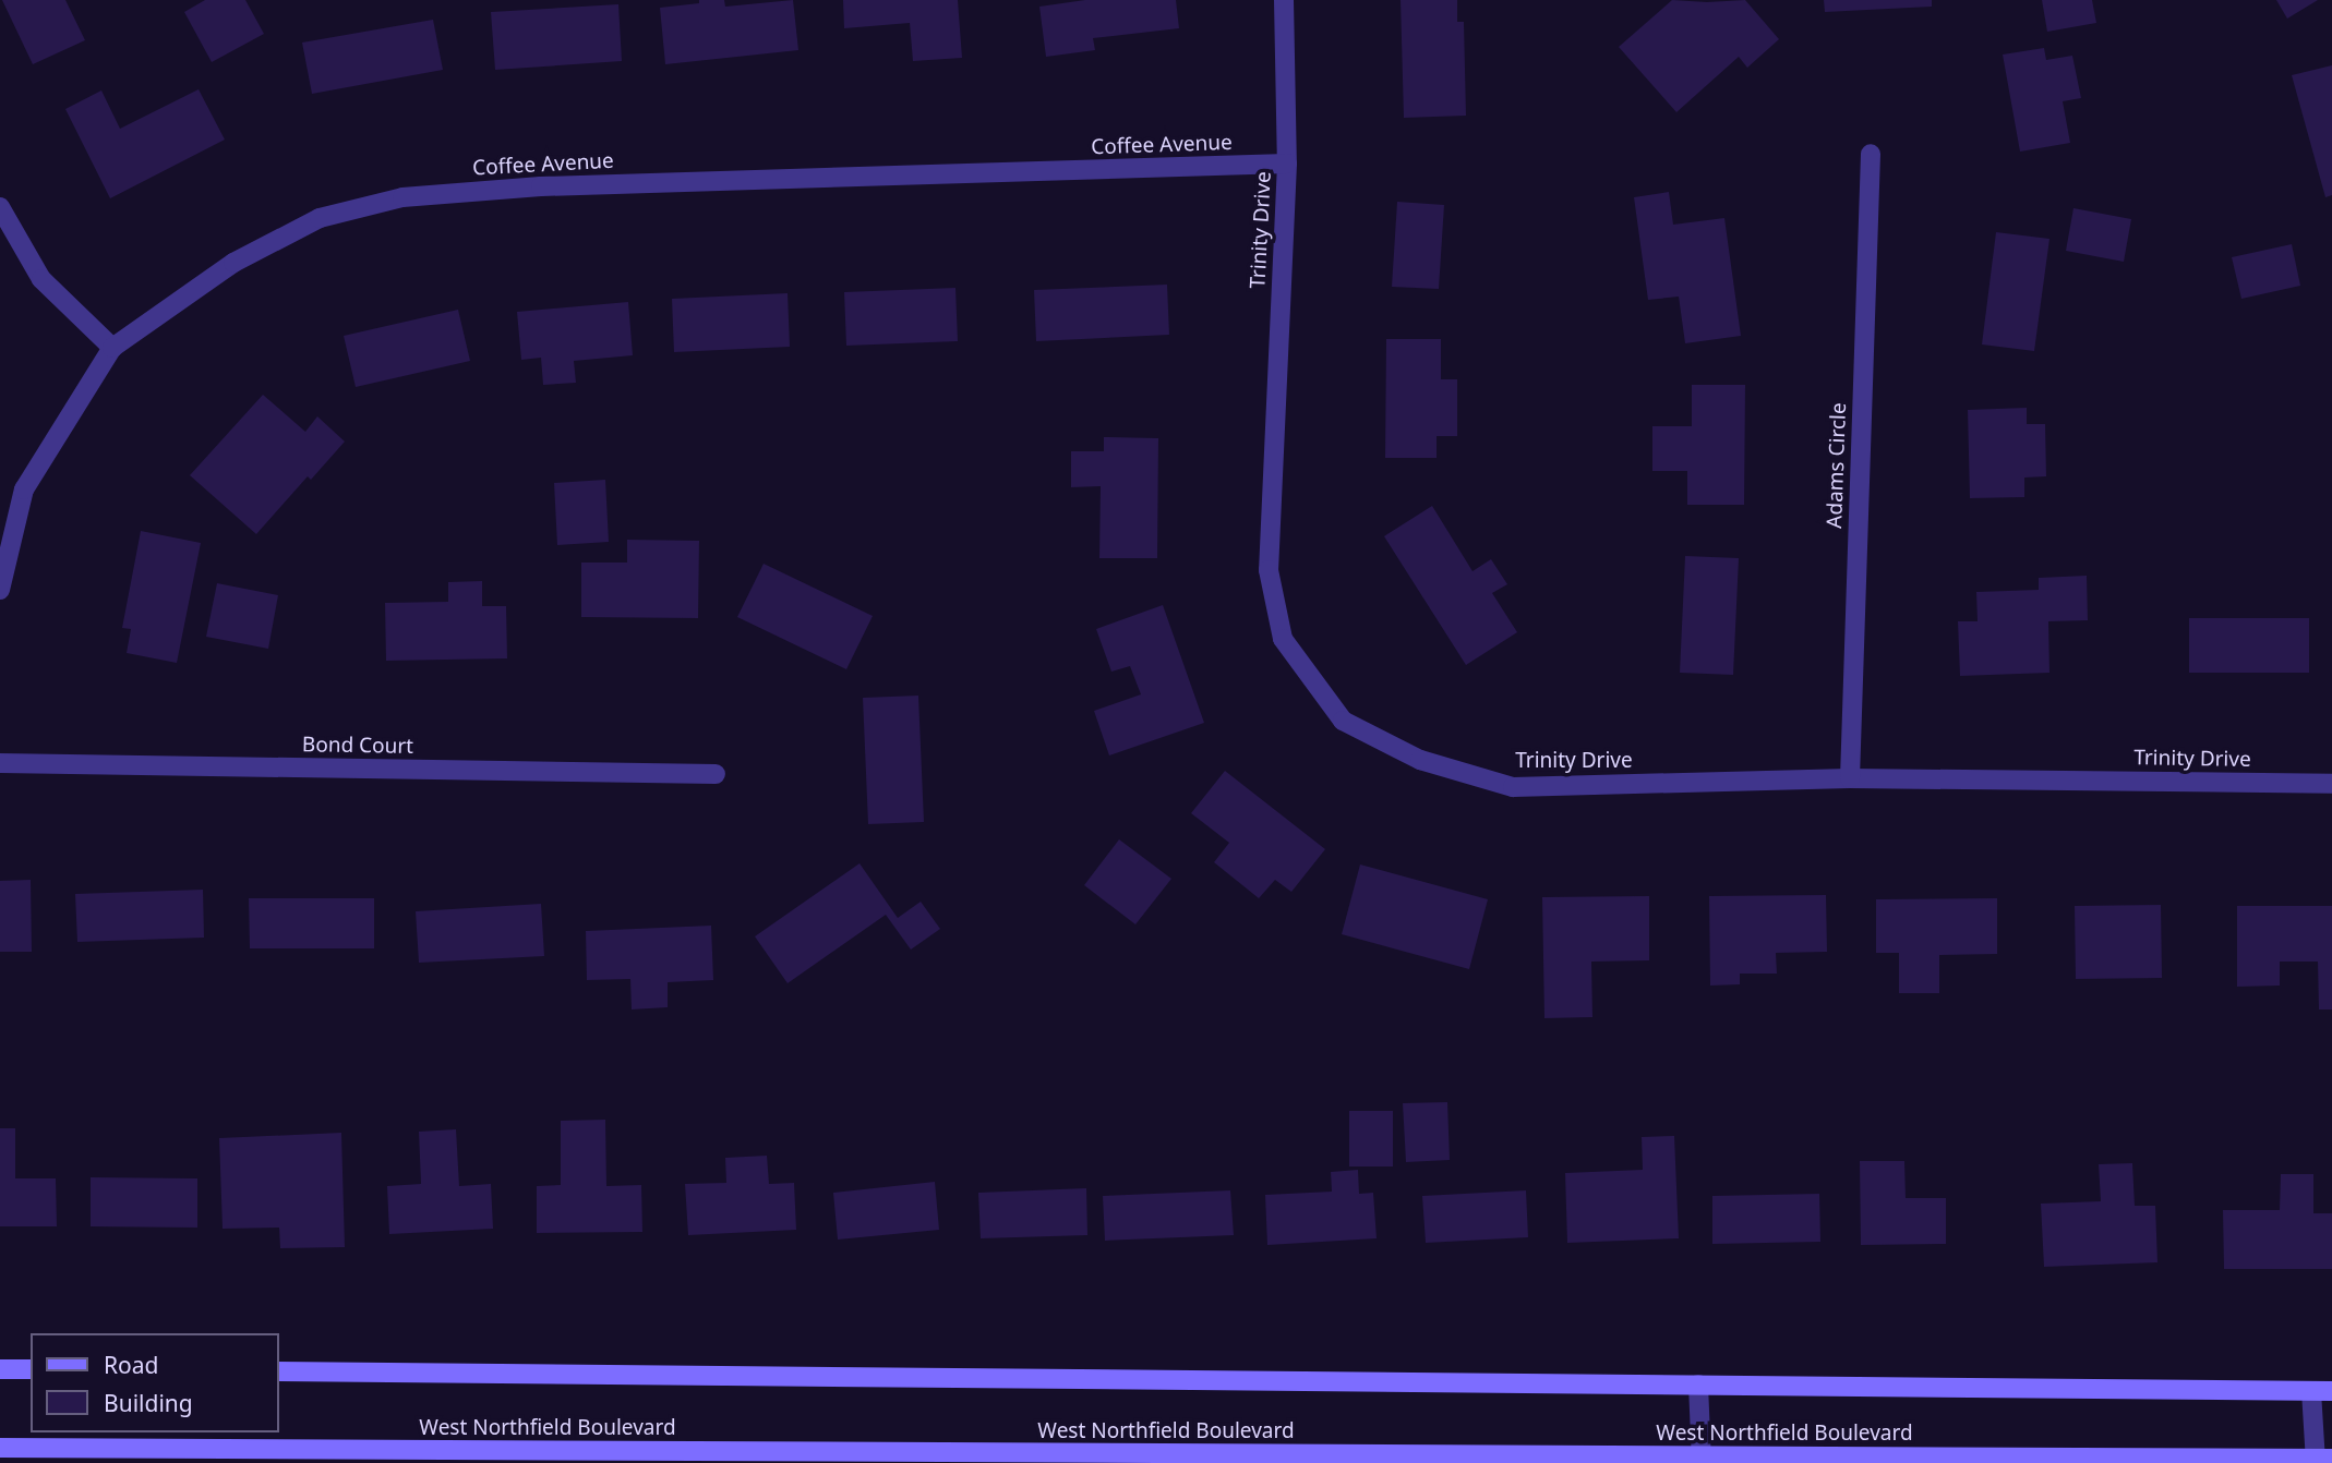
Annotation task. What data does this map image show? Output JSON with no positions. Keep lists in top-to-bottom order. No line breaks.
{"streets":{"main road":["West Northfield Boulevard"],"street":["Coffee Avenue","Trinity Drive","Adams Circle","Bond Court"]},"crossings":[["Coffee Avenue","Trinity Drive"],["Trinity Drive","Adams Circle"]],"legend":["Road","Building"]}
